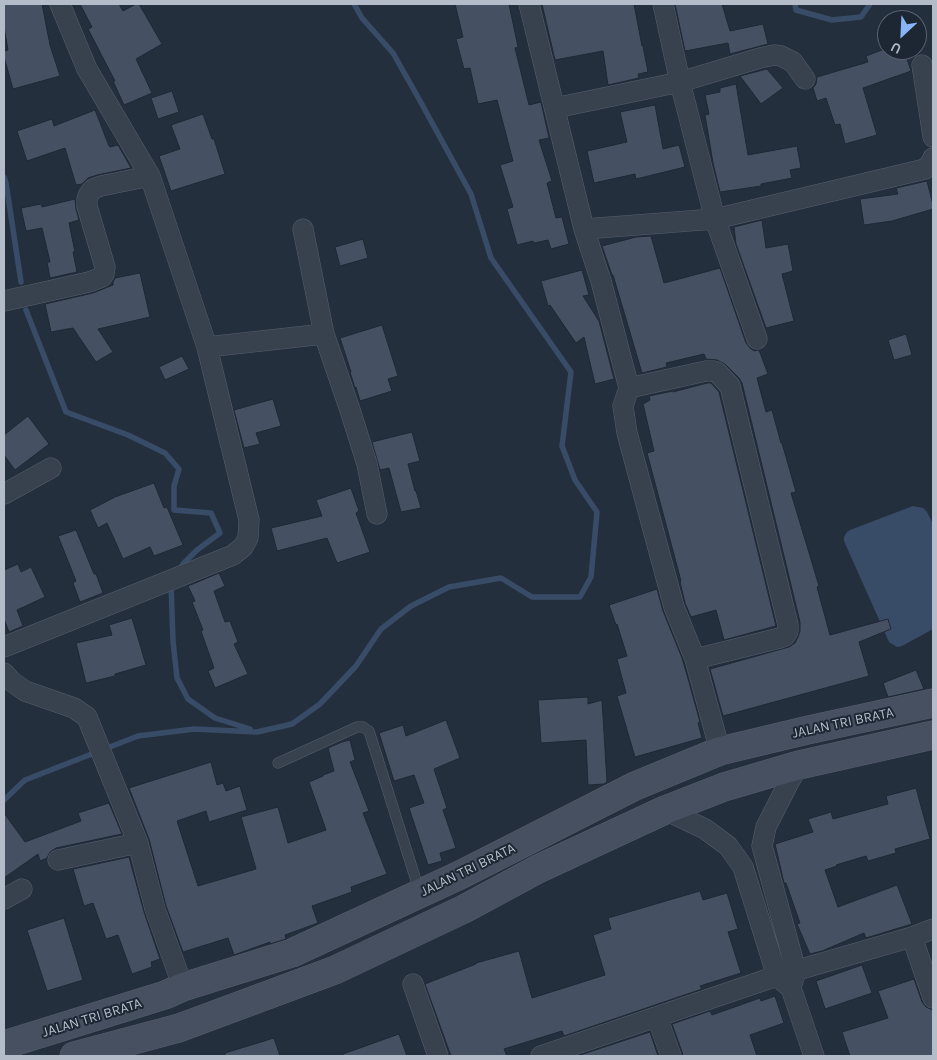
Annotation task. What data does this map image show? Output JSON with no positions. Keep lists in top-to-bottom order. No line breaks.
{"streets":{"street":["JALAN TRI BRATA"]},"north":"bottom left"}
